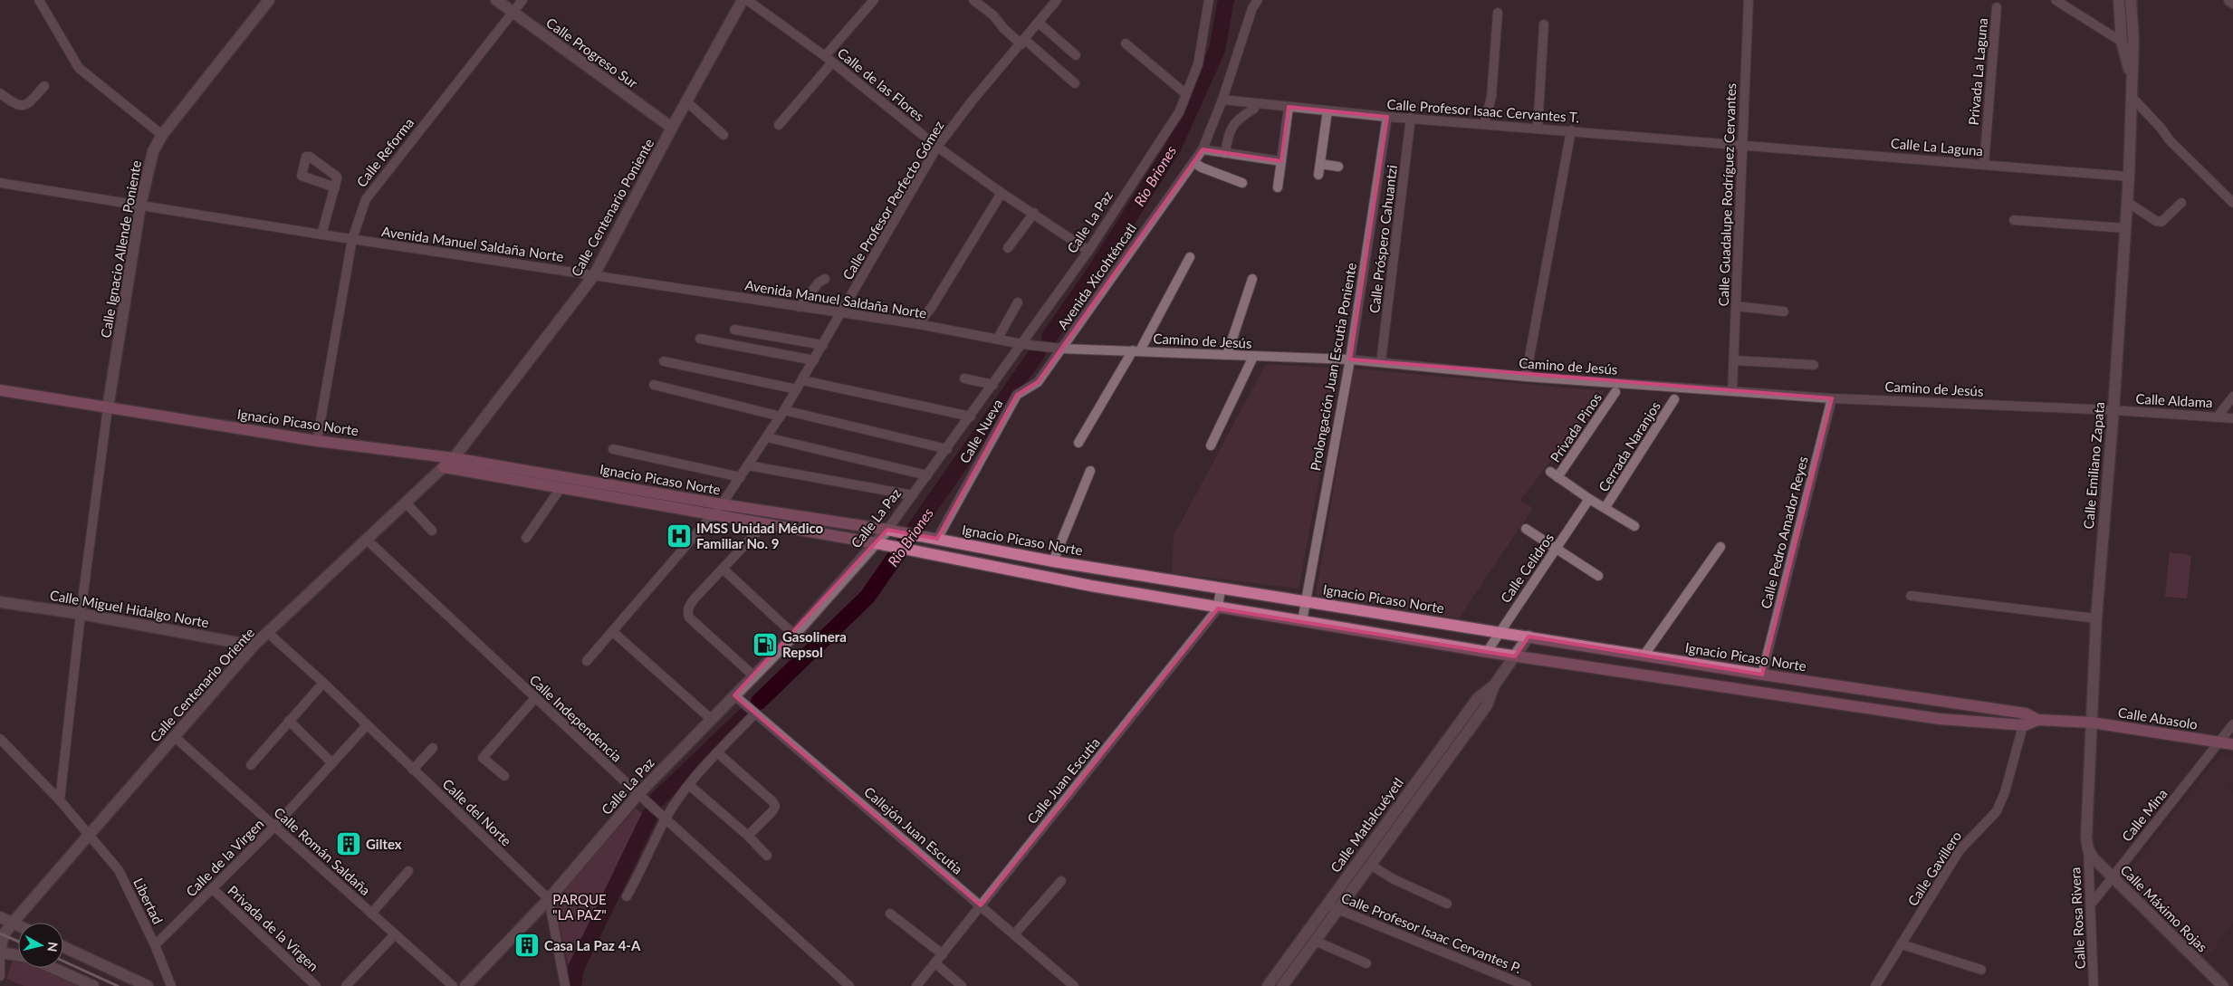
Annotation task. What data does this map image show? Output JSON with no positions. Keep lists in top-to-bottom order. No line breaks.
{"streets":{"main road":["Calle Progreso Sur","Calle Centenario Poniente","Calle La Paz","Calle Ignacio Allende Poniente","Ignacio Picaso Norte","Calle Emiliano Zapata","Calle Miguel Hidalgo Norte","Calle Centenario Oriente","Calle Abasolo","Calle Matlalcuéyetl","Calle Máximo Rojas"],"street":["Privada La Laguna","Calle de las Flores","Calle Profesor Isaac Cervantes T.","Calle La Laguna","Calle Reforma","Calle Guadalupe Rodríguez Cervantes","Calle Profesor Perfecto Gómez","Calle Próspero Cahuantzi","Avenida Manuel Saldaña Norte","Avenida Xicohténcatl","Camino de Jesús","Prolongación Juan Escutia Poniente","Calle Aldama","Privada Pinos","Calle Nueva","Cerrada Naranjos","Calle Pedro Amador Reyes","Calle Celidros","Calle Independencia","Calle Juan Escutia","Calle del Norte","Calle Mina","Callejón Juan Escutia","Calle Román Saldaña","Calle de la Virgen","Calle Gavillero","Libertad","Calle Rosa Rivera","Privada de la Virgen","Calle Profesor Isaac Cervantes P."]},"crossings":[["Calle Progreso Sur","Calle Reforma"],["Calle Progreso Sur","Calle Centenario Poniente"],["Privada La Laguna","Calle La Laguna"],["Calle de las Flores","Calle Profesor Perfecto Gómez"],["Calle de las Flores","Calle La Paz"],["Calle Profesor Isaac Cervantes T.","Calle La Laguna"],["Calle Profesor Isaac Cervantes T.","Calle Guadalupe Rodríguez Cervantes"],["Calle Profesor Isaac Cervantes T.","Calle Próspero Cahuantzi"],["Calle Profesor Isaac Cervantes T.","Avenida Xicohténcatl"],["Calle Profesor Isaac Cervantes T.","Prolongación Juan Escutia Poniente"],["Calle La Laguna","Calle Guadalupe Rodríguez Cervantes"],["Calle La Laguna","Calle Emiliano Zapata"],["Calle Reforma","Avenida Manuel Saldaña Norte"],["Calle Reforma","Ignacio Picaso Norte"],["Calle Guadalupe Rodríguez Cervantes","Camino de Jesús"],["Calle Profesor Perfecto Gómez","Avenida Manuel Saldaña Norte"],["Calle Profesor Perfecto Gómez","Ignacio Picaso Norte"],["Calle Centenario Poniente","Avenida Manuel Saldaña Norte"],["Calle Centenario Poniente","Ignacio Picaso Norte"],["Calle Centenario Poniente","Calle Centenario Oriente"],["Calle La Paz","Avenida Manuel Saldaña Norte"],["Calle La Paz","Camino de Jesús"],["Calle La Paz","Ignacio Picaso Norte"],["Calle La Paz","Calle Independencia"],["Calle La Paz","Calle del Norte"],["Calle La Paz","Callejón Juan Escutia"],["Calle Próspero Cahuantzi","Camino de Jesús"],["Avenida Manuel Saldaña Norte","Calle Ignacio Allende Poniente"],["Avenida Manuel Saldaña Norte","Camino de Jesús"],["Calle Ignacio Allende Poniente","Ignacio Picaso Norte"],["Avenida Xicohténcatl","Camino de Jesús"],["Avenida Xicohténcatl","Calle Nueva"],["Camino de Jesús","Prolongación Juan Escutia Poniente"],["Camino de Jesús","Calle Aldama"],["Camino de Jesús","Calle Nueva"],["Camino de Jesús","Calle Emiliano Zapata"],["Camino de Jesús","Calle Pedro Amador Reyes"],["Prolongación Juan Escutia Poniente","Ignacio Picaso Norte"],["Calle Aldama","Calle Emiliano Zapata"],["Ignacio Picaso Norte","Calle Nueva"],["Ignacio Picaso Norte","Calle Emiliano Zapata"],["Ignacio Picaso Norte","Calle Pedro Amador Reyes"],["Ignacio Picaso Norte","Calle Celidros"],["Ignacio Picaso Norte","Calle Centenario Oriente"],["Ignacio Picaso Norte","Calle Abasolo"],["Ignacio Picaso Norte","Calle Juan Escutia"],["Ignacio Picaso Norte","Calle Matlalcuéyetl"],["Ignacio Picaso Norte","Calle Gavillero"],["Privada Pinos","Calle Celidros"],["Calle Emiliano Zapata","Calle Abasolo"],["Calle Emiliano Zapata","Calle Máximo Rojas"],["Calle Emiliano Zapata","Calle Rosa Rivera"],["Calle Miguel Hidalgo Norte","Calle Centenario Oriente"],["Calle Centenario Oriente","Calle Independencia"],["Calle Centenario Oriente","Calle del Norte"],["Calle Centenario Oriente","Calle Román Saldaña"],["Calle Centenario Oriente","Libertad"],["Calle Abasolo","Calle Mina"],["Calle Juan Escutia","Callejón Juan Escutia"],["Calle del Norte","Calle de la Virgen"],["Calle Mina","Calle Máximo Rojas"],["Calle Mina","Calle Rosa Rivera"],["Calle Matlalcuéyetl","Calle Profesor Isaac Cervantes P."],["Calle Román Saldaña","Calle de la Virgen"],["Calle de la Virgen","Libertad"],["Calle de la Virgen","Privada de la Virgen"],["Calle Máximo Rojas","Calle Rosa Rivera"]],"water":["Rio Briones"],"parks":["PARQUE \"LA PAZ\""],"places":{"hospital":["IMSS Unidad Médico Familiar No. 9"],"fuel station":["Gasolinera Repsol"],"building":["Giltex","Casa La Paz 4-A"]},"north":"right"}
